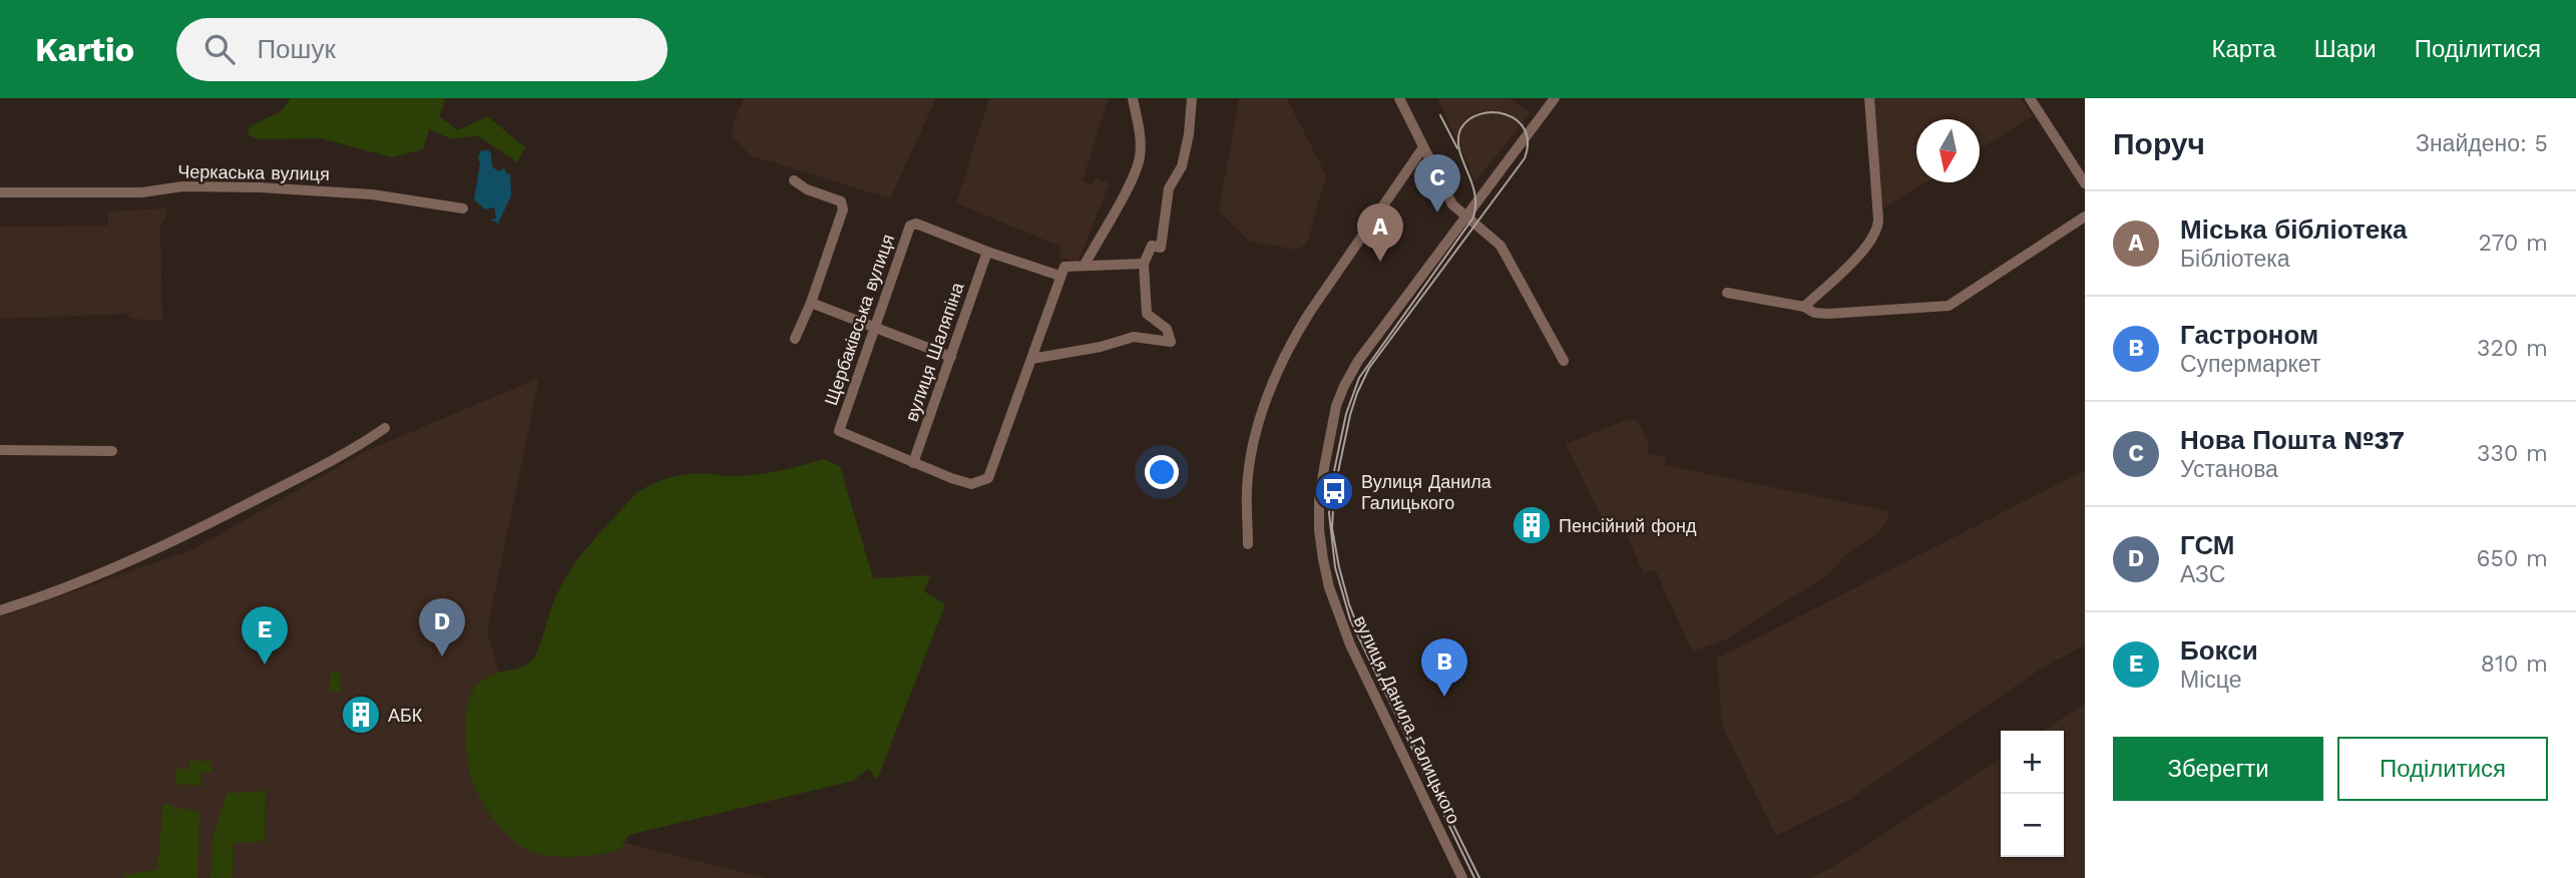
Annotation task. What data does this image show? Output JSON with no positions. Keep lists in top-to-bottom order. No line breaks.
{"streets":{"street":["Черкаська вулиця","Щербаківська вулиця","вулиця Шаляпіна","вулиця Данила Галицького"]},"crossings":[["Щербаківська вулиця","вулиця Шаляпіна"]],"places":{"bus stop":["Вулиця Данила Галицького"],"building":["Пенсійний фонд","АБК"]},"north":"bottom","page":{"header":"Kartio","search":"Пошук","nav":["Карта","Шари","Поділитися"],"heading":["Поруч","Знайдено: 5"],"pins":["C","A","D","E","B"],"list":[{"mark":"A","name":"Міська бібліотека","note":"Бібліотека","value":"270 m"},{"mark":"B","name":"Гастроном","note":"Супермаркет","value":"320 m"},{"mark":"C","name":"Нова Пошта №37","note":"Установа","value":"330 m"},{"mark":"D","name":"ГСМ","note":"АЗС","value":"650 m"},{"mark":"E","name":"Бокси","note":"Місце","value":"810 m"}],"buttons":["Зберегти","Поділитися"],"map_buttons":["+","−"]}}
